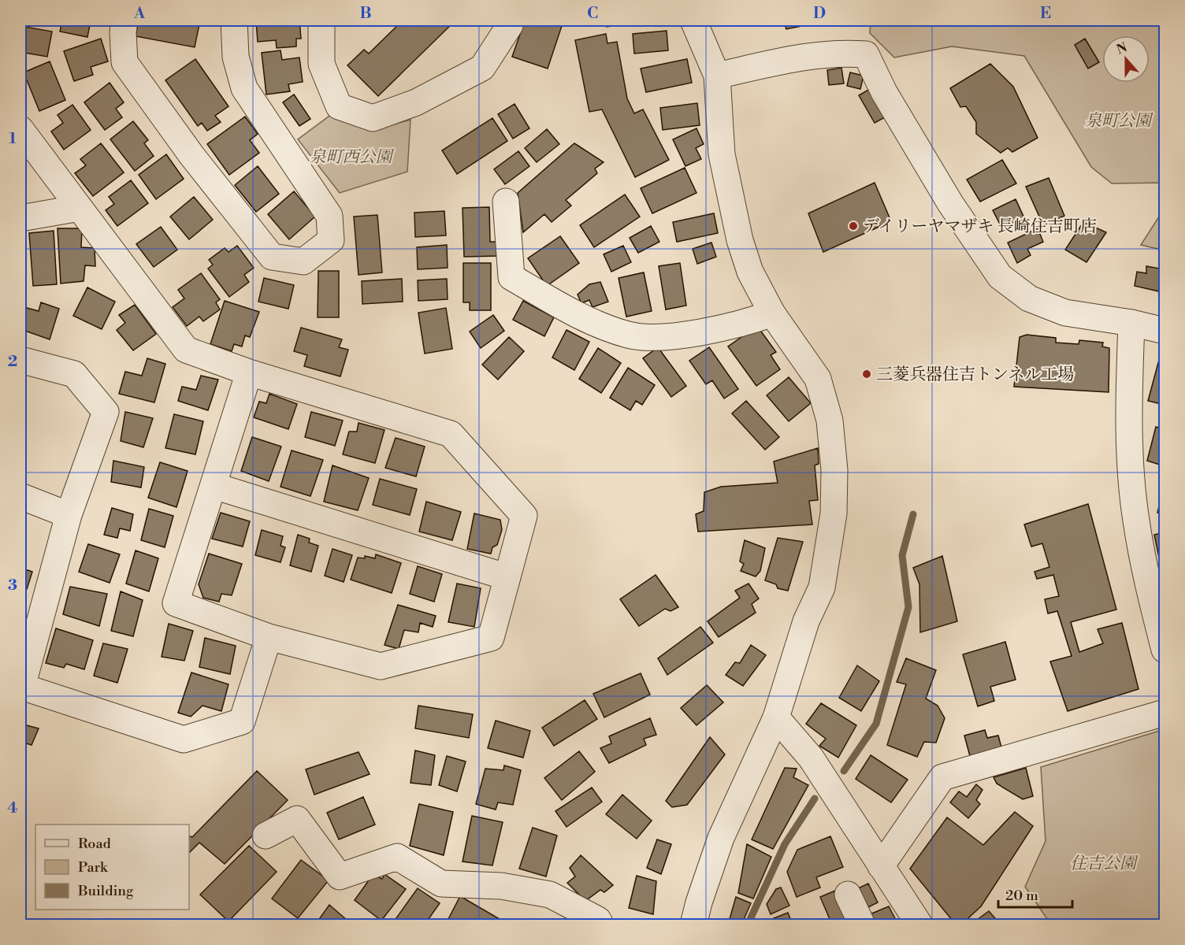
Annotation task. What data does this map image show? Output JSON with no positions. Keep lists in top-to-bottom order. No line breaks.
{"parks":["泉町公園","泉町西公園","住吉公園"],"places":["デイリーヤマザキ 長崎住吉町店","三菱兵器住吉トンネル工場"],"legend":["Road","Park","Building"],"scale_bar":"20 m","north":"top","grid":{"columns":["A","B","C","D","E"],"rows":["1","2","3","4"]}}
